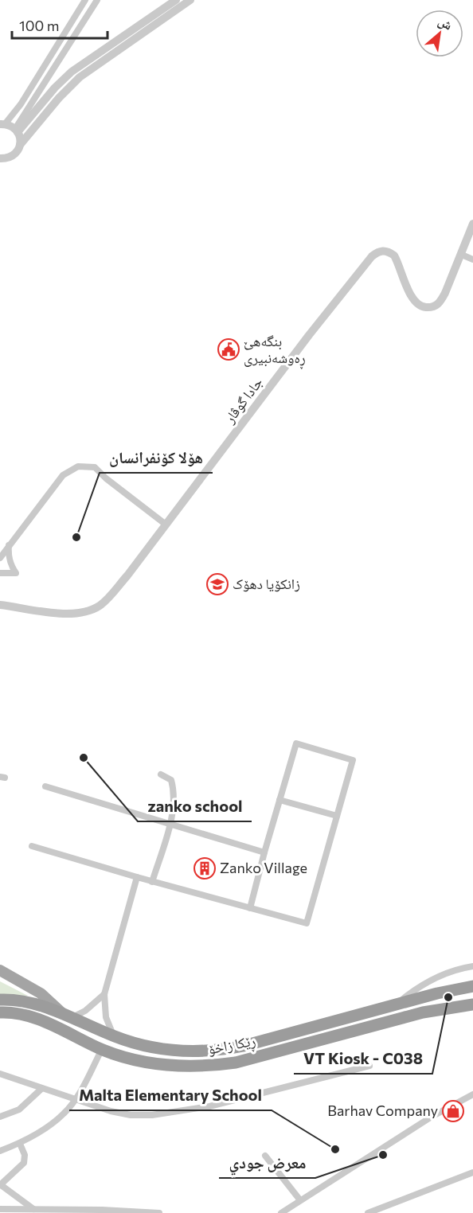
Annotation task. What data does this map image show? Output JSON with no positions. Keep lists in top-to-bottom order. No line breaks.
{"streets":{"highway":["ڕێکا زاخۆ"],"street":["جادا گوڤار"]},"places":{"public building":["بنگه‌هێ ڕه‌وشه‌نبیرى"],"other":["هۆلا كۆنفرانسان","zanko school","VT Kiosk - C038","Malta Elementary School","معرض جودي"],"school or university":["زانکۆیا دهۆک"],"building":["Zanko Village"],"shop":["Barhav Company"]},"scale_bar":"100 m","north":"top right"}
